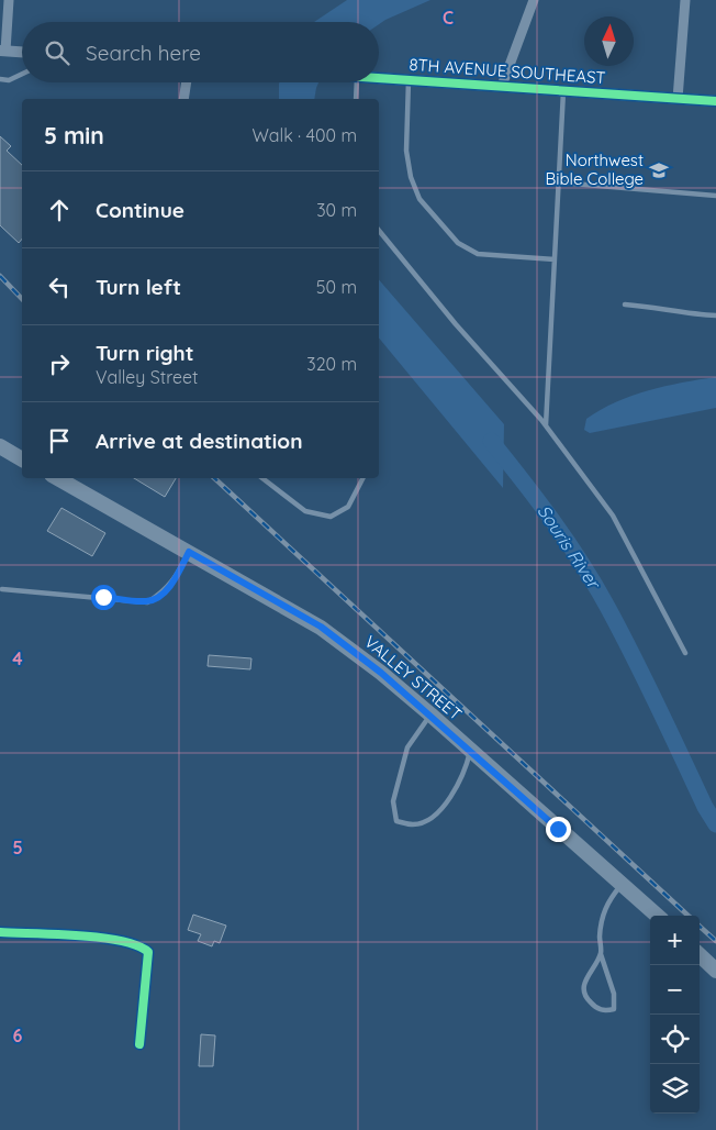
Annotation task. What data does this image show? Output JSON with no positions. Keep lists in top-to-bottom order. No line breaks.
{"streets":{"main road":["VALLEY STREET"],"street":["8TH AVENUE SOUTHEAST"]},"water":["Souris River"],"places":{"school or university":["Northwest Bible College"]},"north":"top","page":{"search":"Search here","heading":["5 min","Walk · 400 m"],"list":[["Continue","30 m"],["Turn left","50 m"],["Turn right","Valley Street","320 m"],"Arrive at destination"],"map_buttons":["+","−"]},"grid":{"columns":["C"],"rows":["4","5","6"]}}
